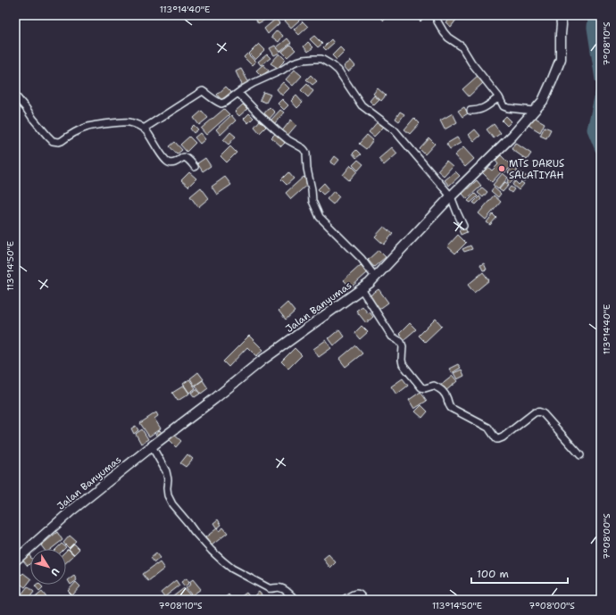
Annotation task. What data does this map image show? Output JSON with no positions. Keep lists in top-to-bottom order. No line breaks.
{"streets":{"street":["Jalan Banyumas"]},"places":["MTS DARUS SALATIYAH"],"scale_bar":"100 m","north":"bottom right","coordinates":["113°14'40\"E","7°08'10\"S","113°14'50\"E","7°08'00\"S"]}
